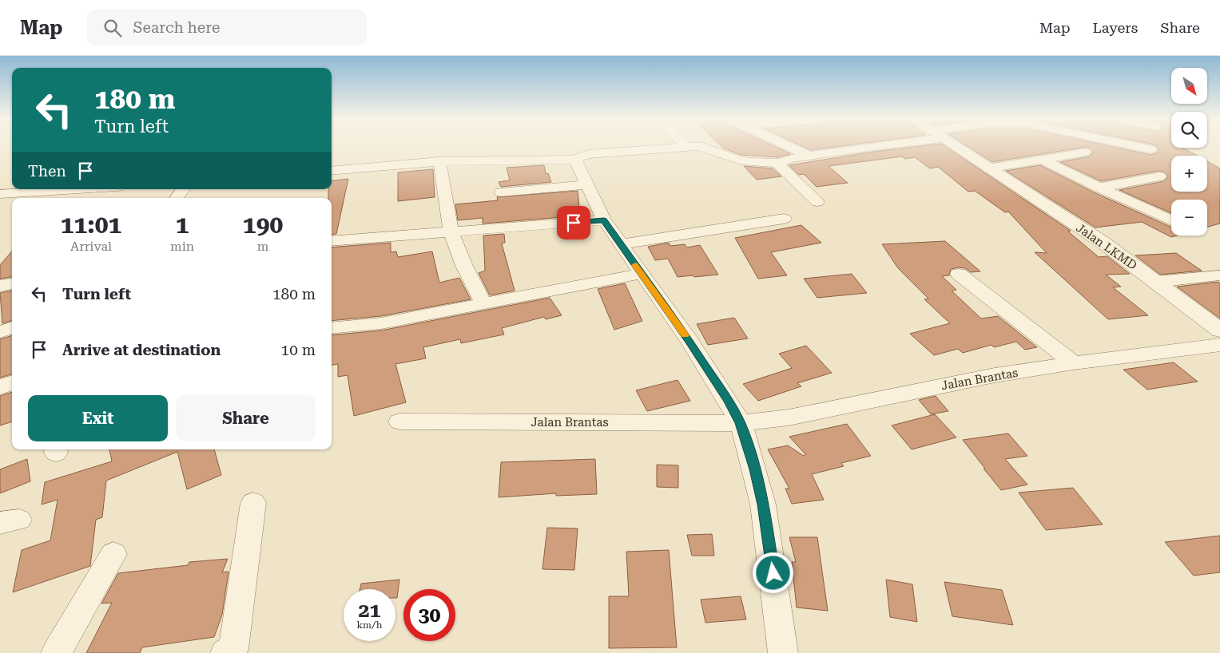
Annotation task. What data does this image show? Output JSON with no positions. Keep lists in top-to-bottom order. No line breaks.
{"streets":{"street":["Jalan LKMD","Jalan Brantas"]},"north":"bottom right","page":{"header":"Map","search":"Search here","nav":["Map","Layers","Share"],"map_buttons":["+","−"],"turn":["180 m","Turn left"],"then":"Then","eta":["11:01","Arrival","1","min","190","m"],"list":[{"name":"Turn left","value":"180 m"},{"name":"Arrive at destination","value":"10 m"}],"buttons":["Exit","Share"],"speed":"21 km/h","limit":"30"}}
